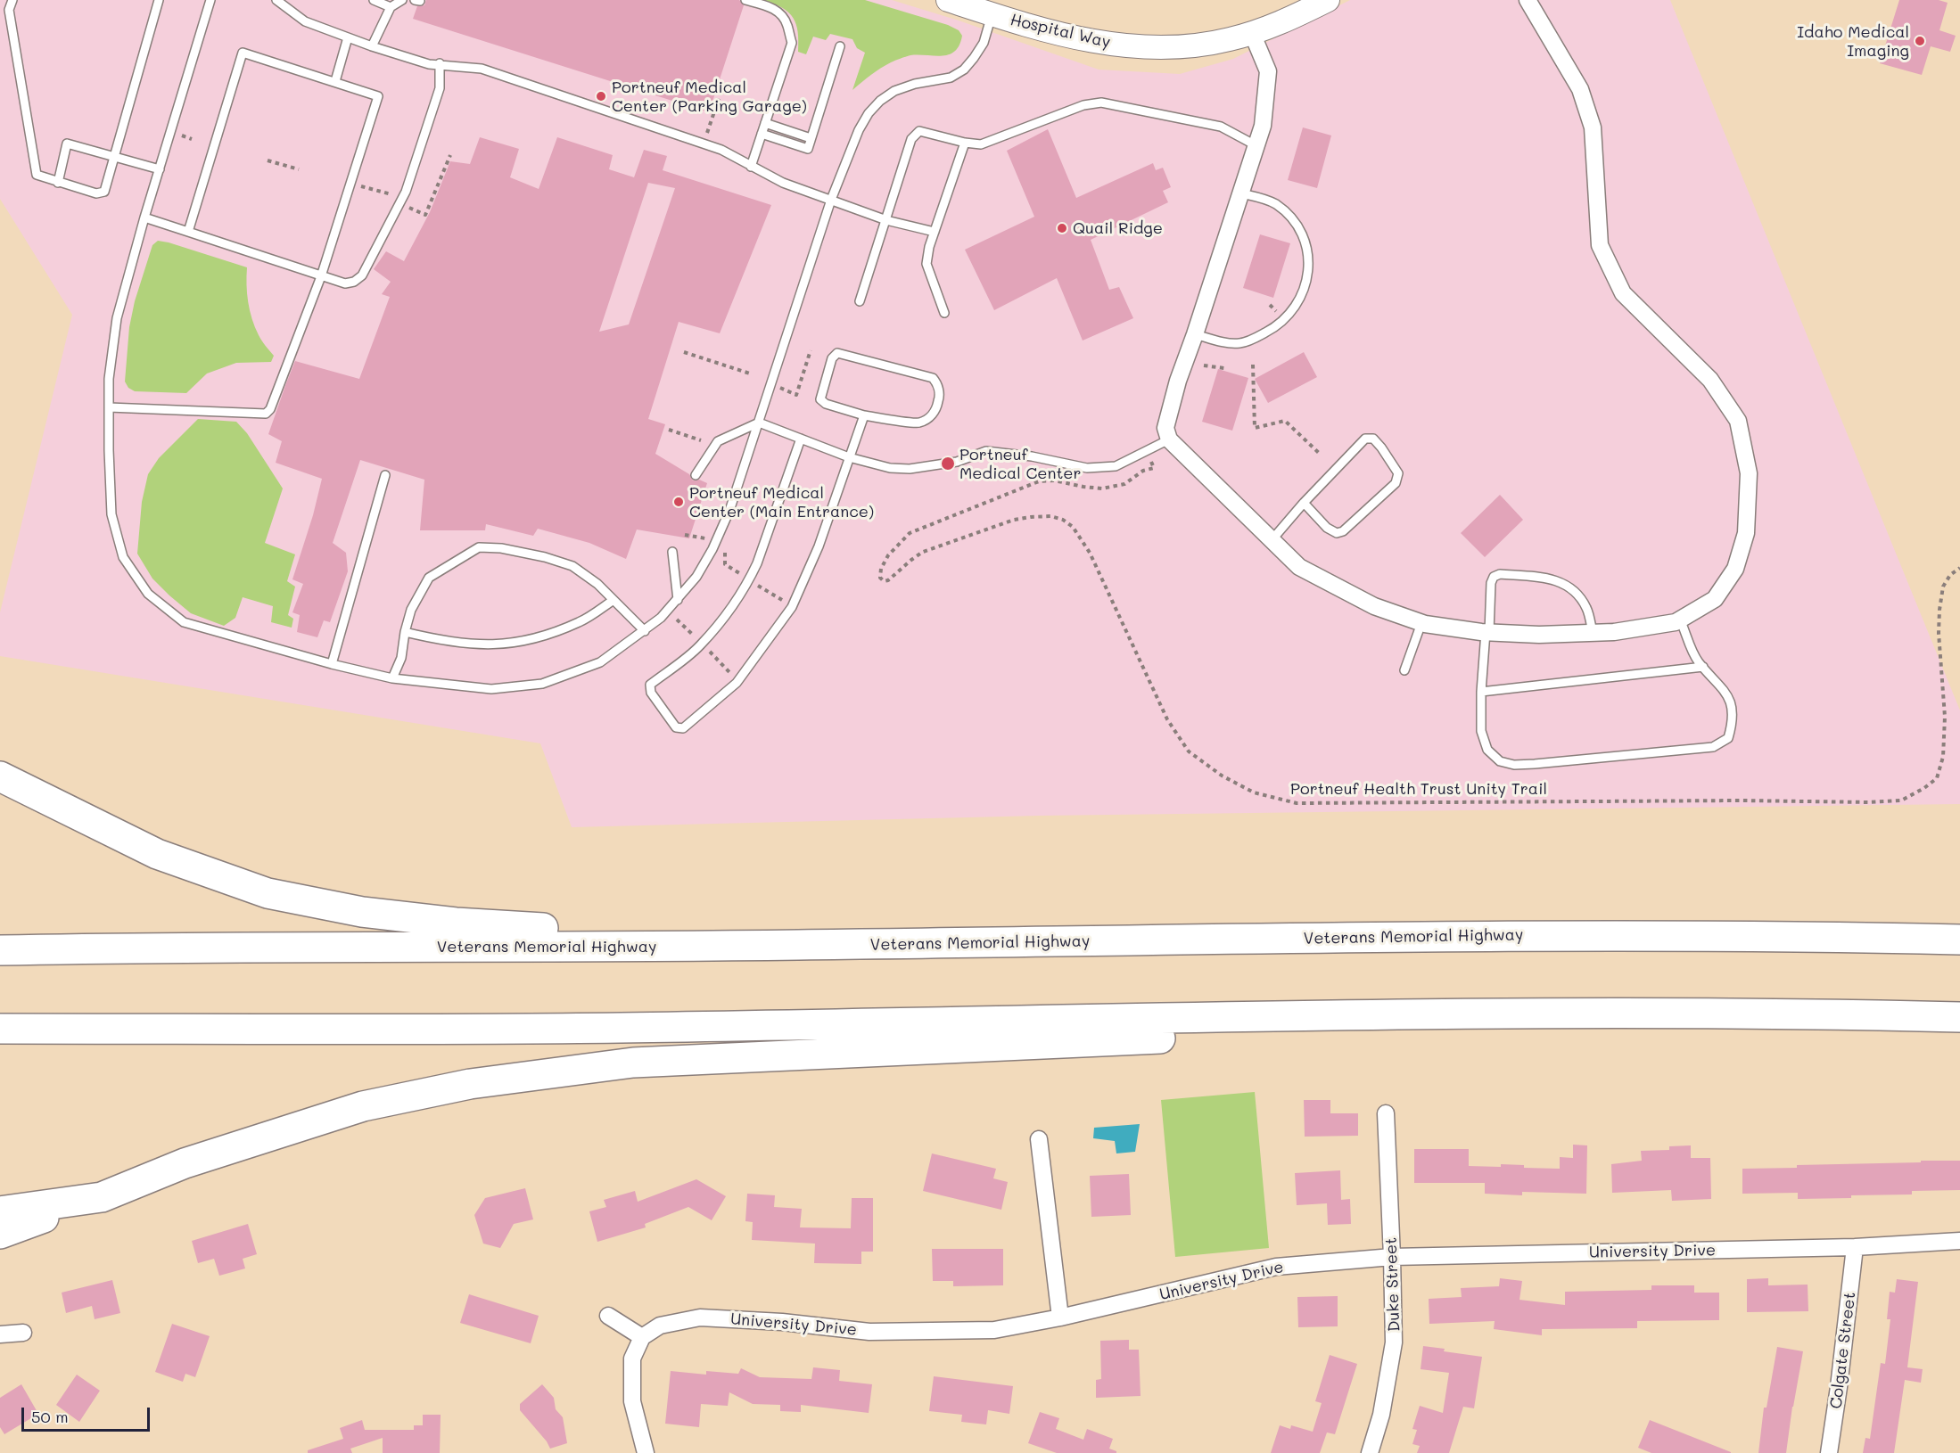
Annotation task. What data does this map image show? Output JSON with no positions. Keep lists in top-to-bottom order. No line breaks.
{"streets":{"highway":["Veterans Memorial Highway"],"street":["Hospital Way","University Drive","Duke Street","Colgate Street"],"path":["Portneuf Health Trust Unity Trail"]},"crossings":[["University Drive","Duke Street"],["University Drive","Colgate Street"]],"places":["Idaho Medical Imaging","Portneuf Medical Center (Parking Garage)","Quail Ridge","Portneuf Medical Center","Portneuf Medical Center (Main Entrance)"],"scale_bar":"50 m"}
